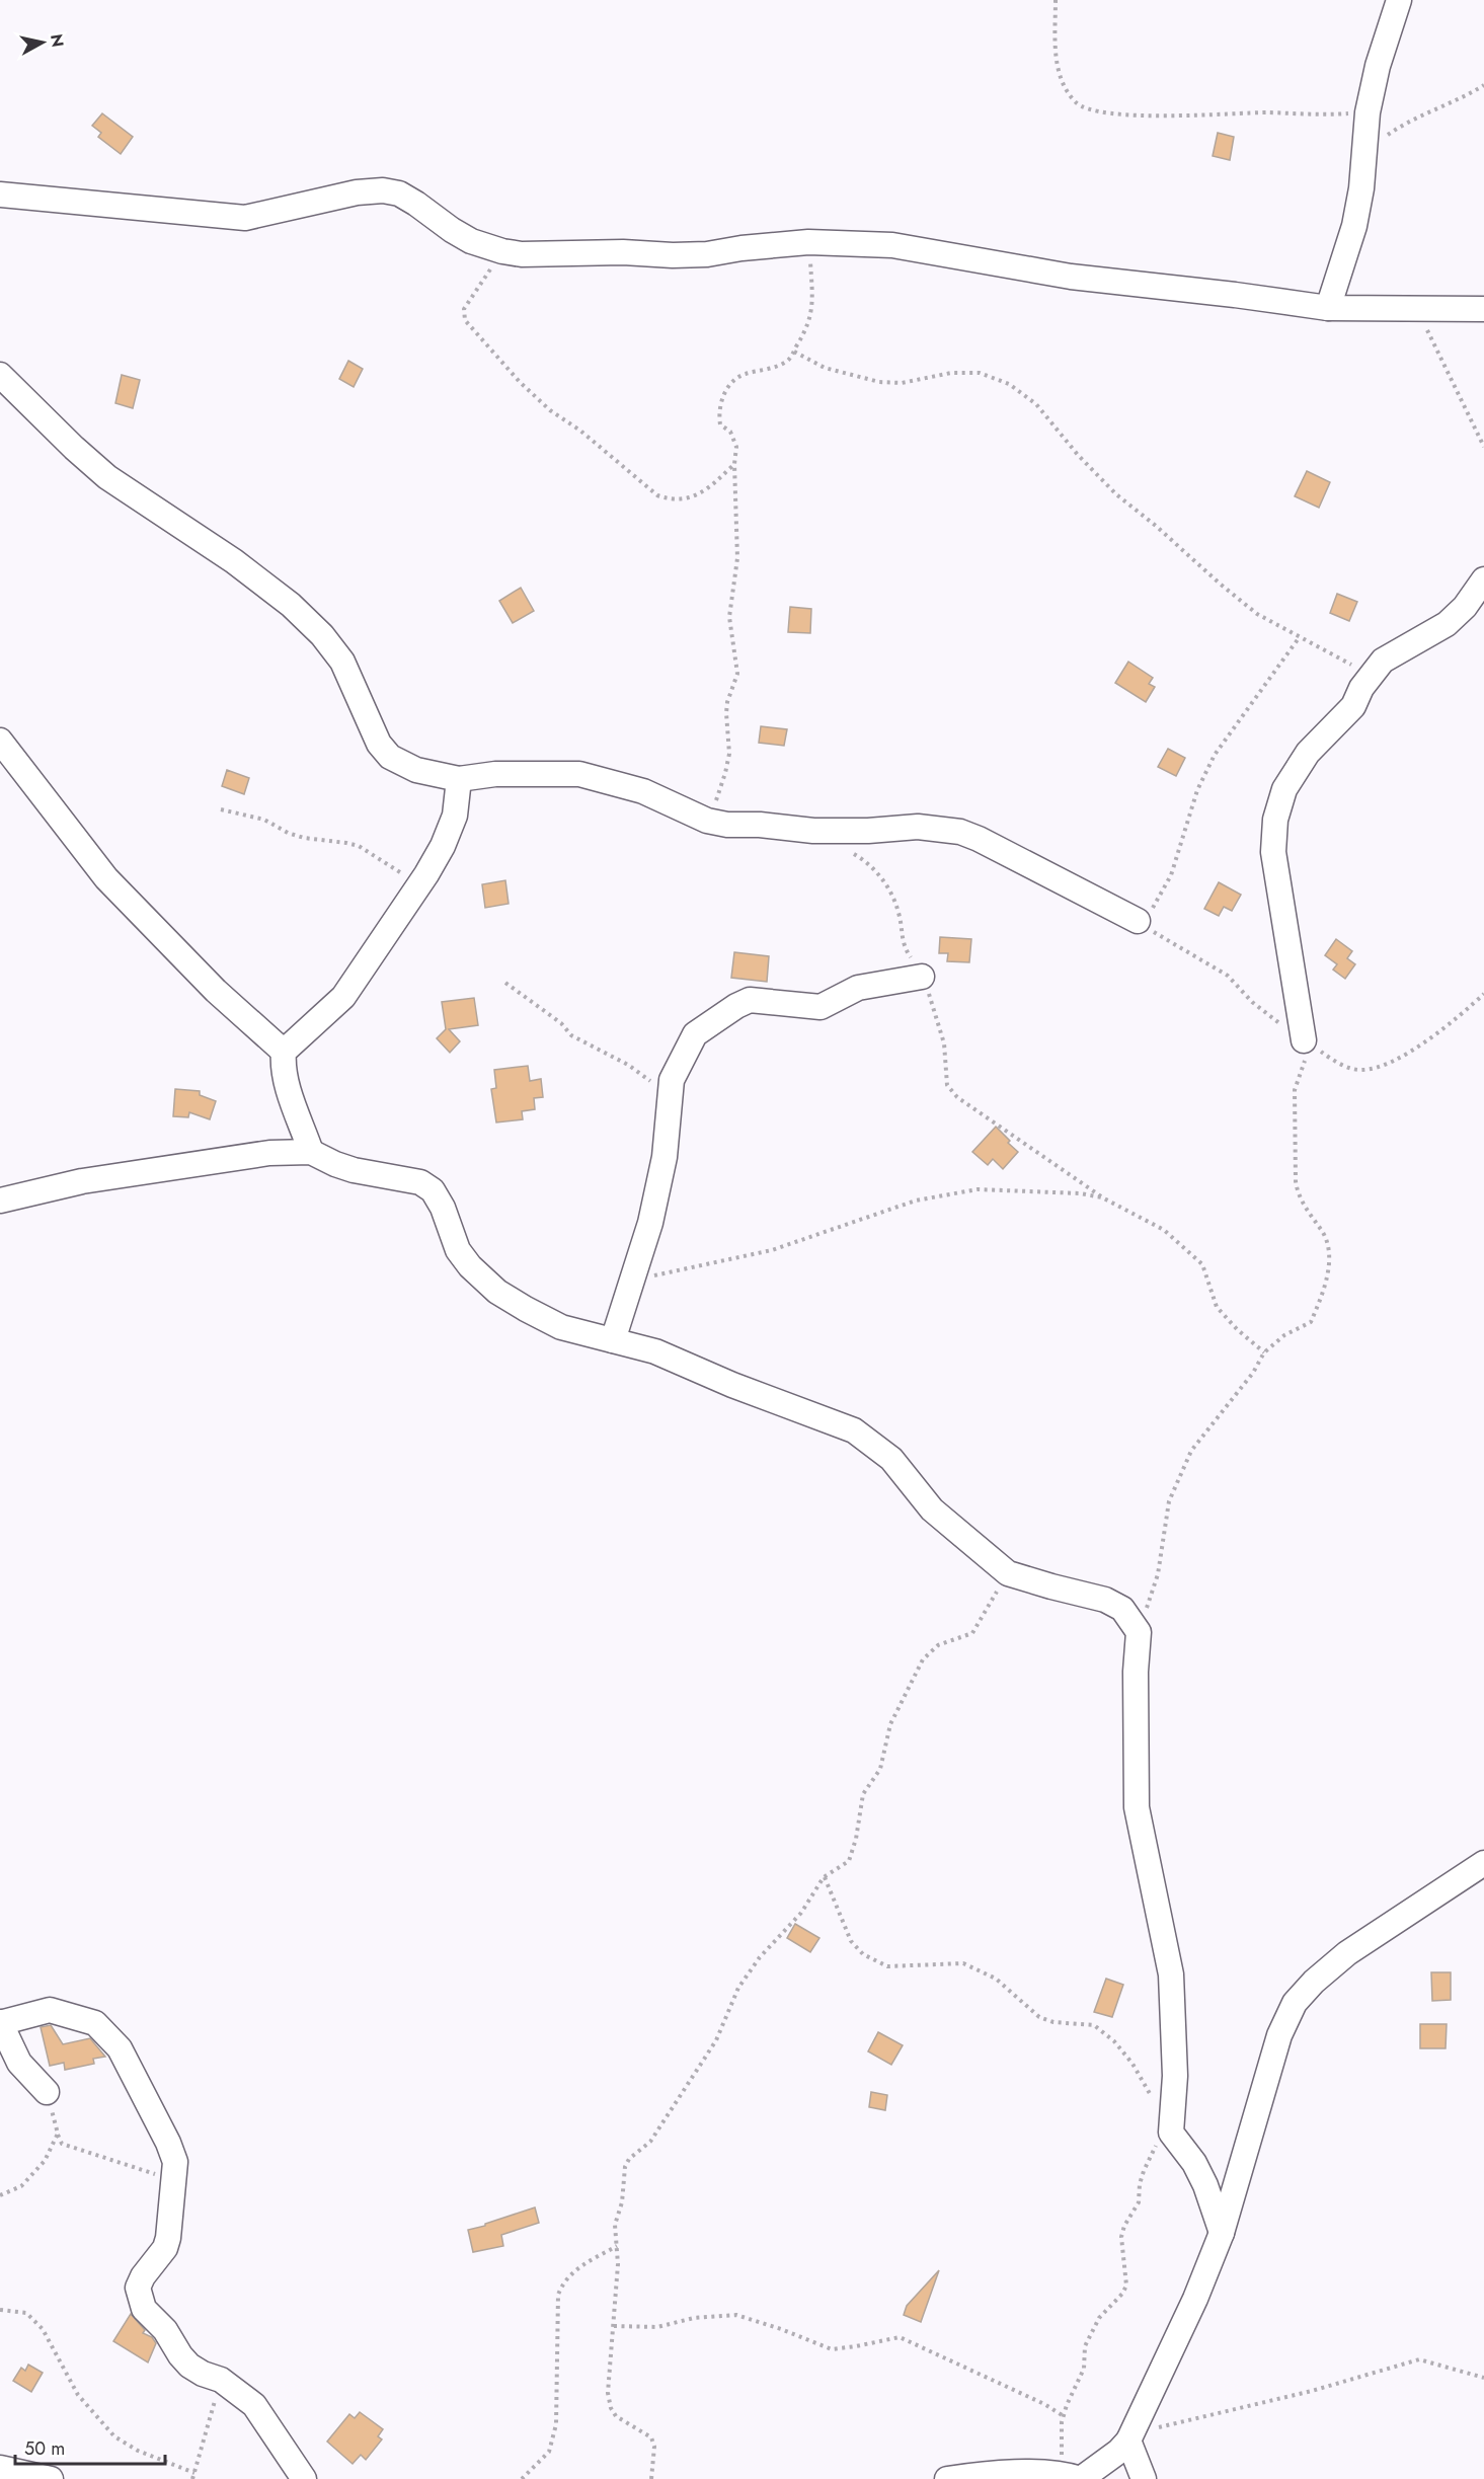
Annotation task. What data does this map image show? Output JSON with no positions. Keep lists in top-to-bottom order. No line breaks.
{"scale_bar":"50 m","north":"right"}
